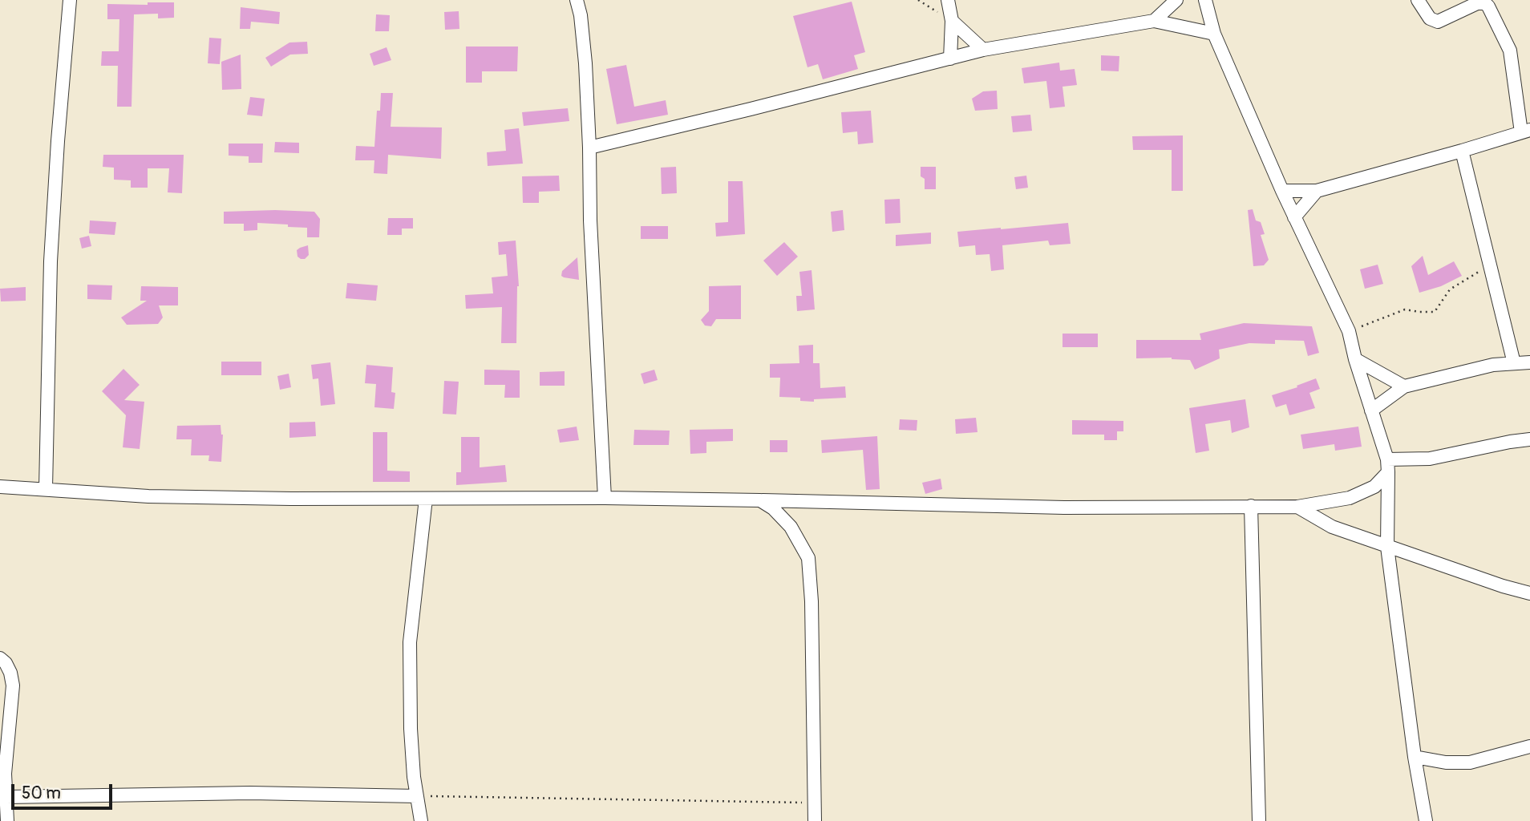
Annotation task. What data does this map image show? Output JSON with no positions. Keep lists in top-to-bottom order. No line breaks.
{"scale_bar":"50 m"}
